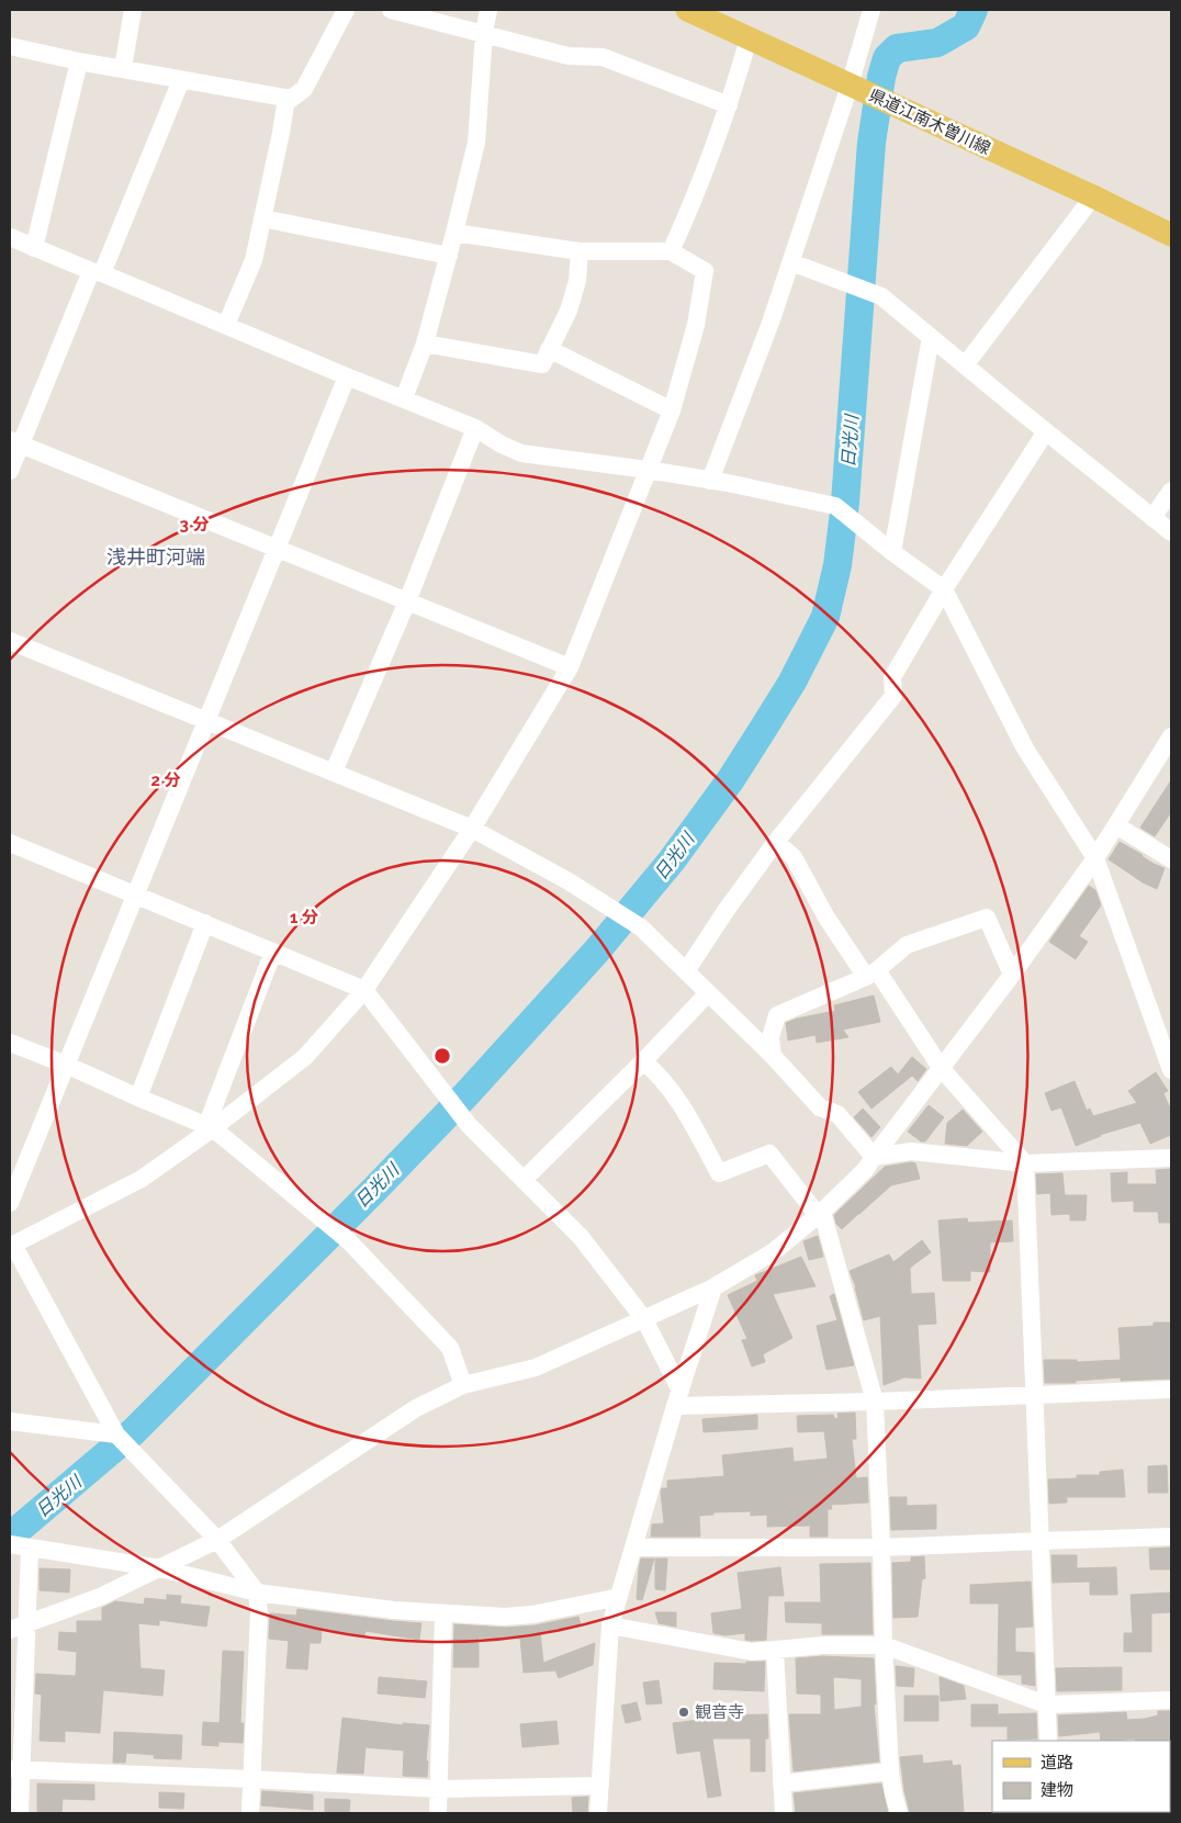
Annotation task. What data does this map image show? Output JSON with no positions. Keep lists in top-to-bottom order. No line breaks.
{"streets":{"main road":["県道江南木曽川線"]},"districts":["浅井町河端"],"water":["日光川"],"places":["観音寺"],"legend":["道路","建物"],"rings":["3 分","2 分","1 分"]}
